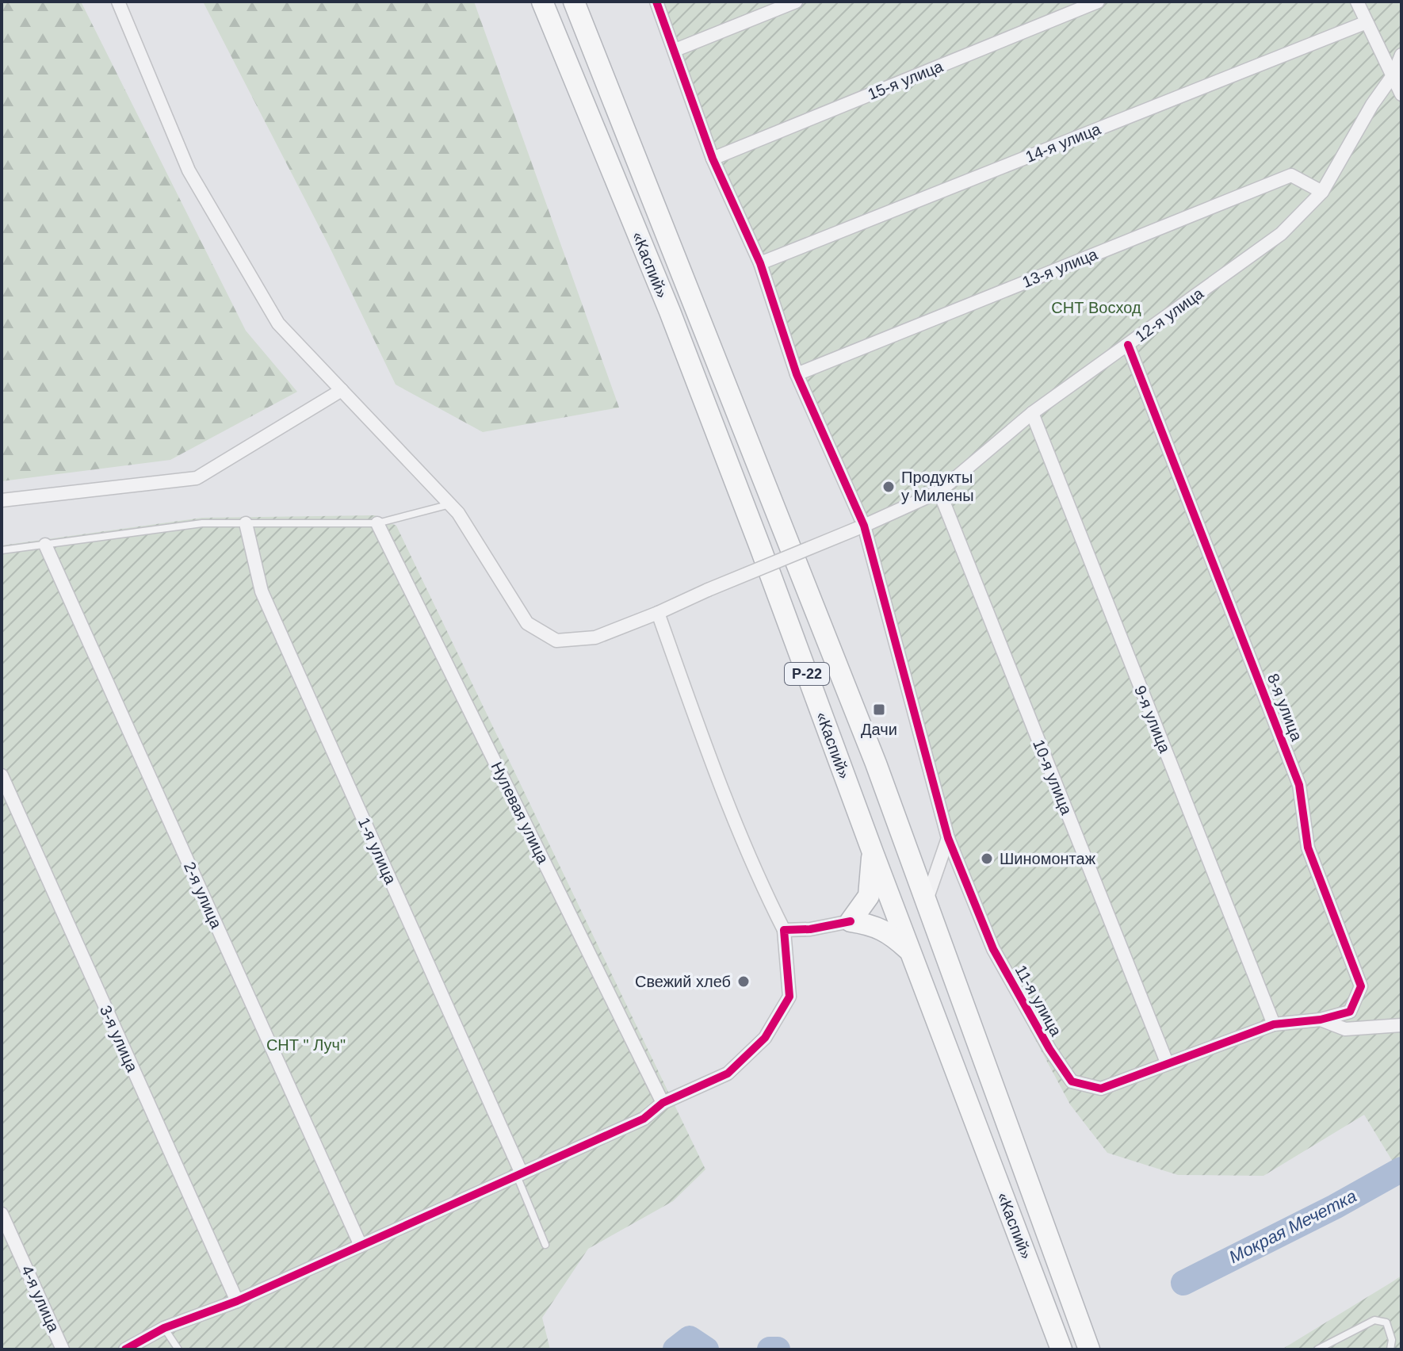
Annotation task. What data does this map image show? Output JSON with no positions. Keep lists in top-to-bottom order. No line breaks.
{"streets":{"highway":["«Каспий»","Р-22"],"street":["15-я улица","14-я улица","13-я улица","12-я улица","8-я улица","9-я улица","10-я улица","Нулевая улица","1-я улица","2-я улица","11-я улица","3-я улица","4-я улица"]},"crossings":[["15-я улица","11-я улица"],["14-я улица","11-я улица"],["13-я улица","12-я улица"],["13-я улица","11-я улица"],["12-я улица","8-я улица"],["12-я улица","9-я улица"],["12-я улица","10-я улица"],["12-я улица","11-я улица"],["8-я улица","9-я улица"],["8-я улица","11-я улица"],["9-я улица","11-я улица"],["10-я улица","11-я улица"]],"water":["Мокрая Мечетка"],"parks":["СНТ Восход","СНТ \" Луч\""],"places":{"other":["Продукты у Милены","Шиномонтаж","Свежий хлеб"],"transit":["Дачи"]}}
